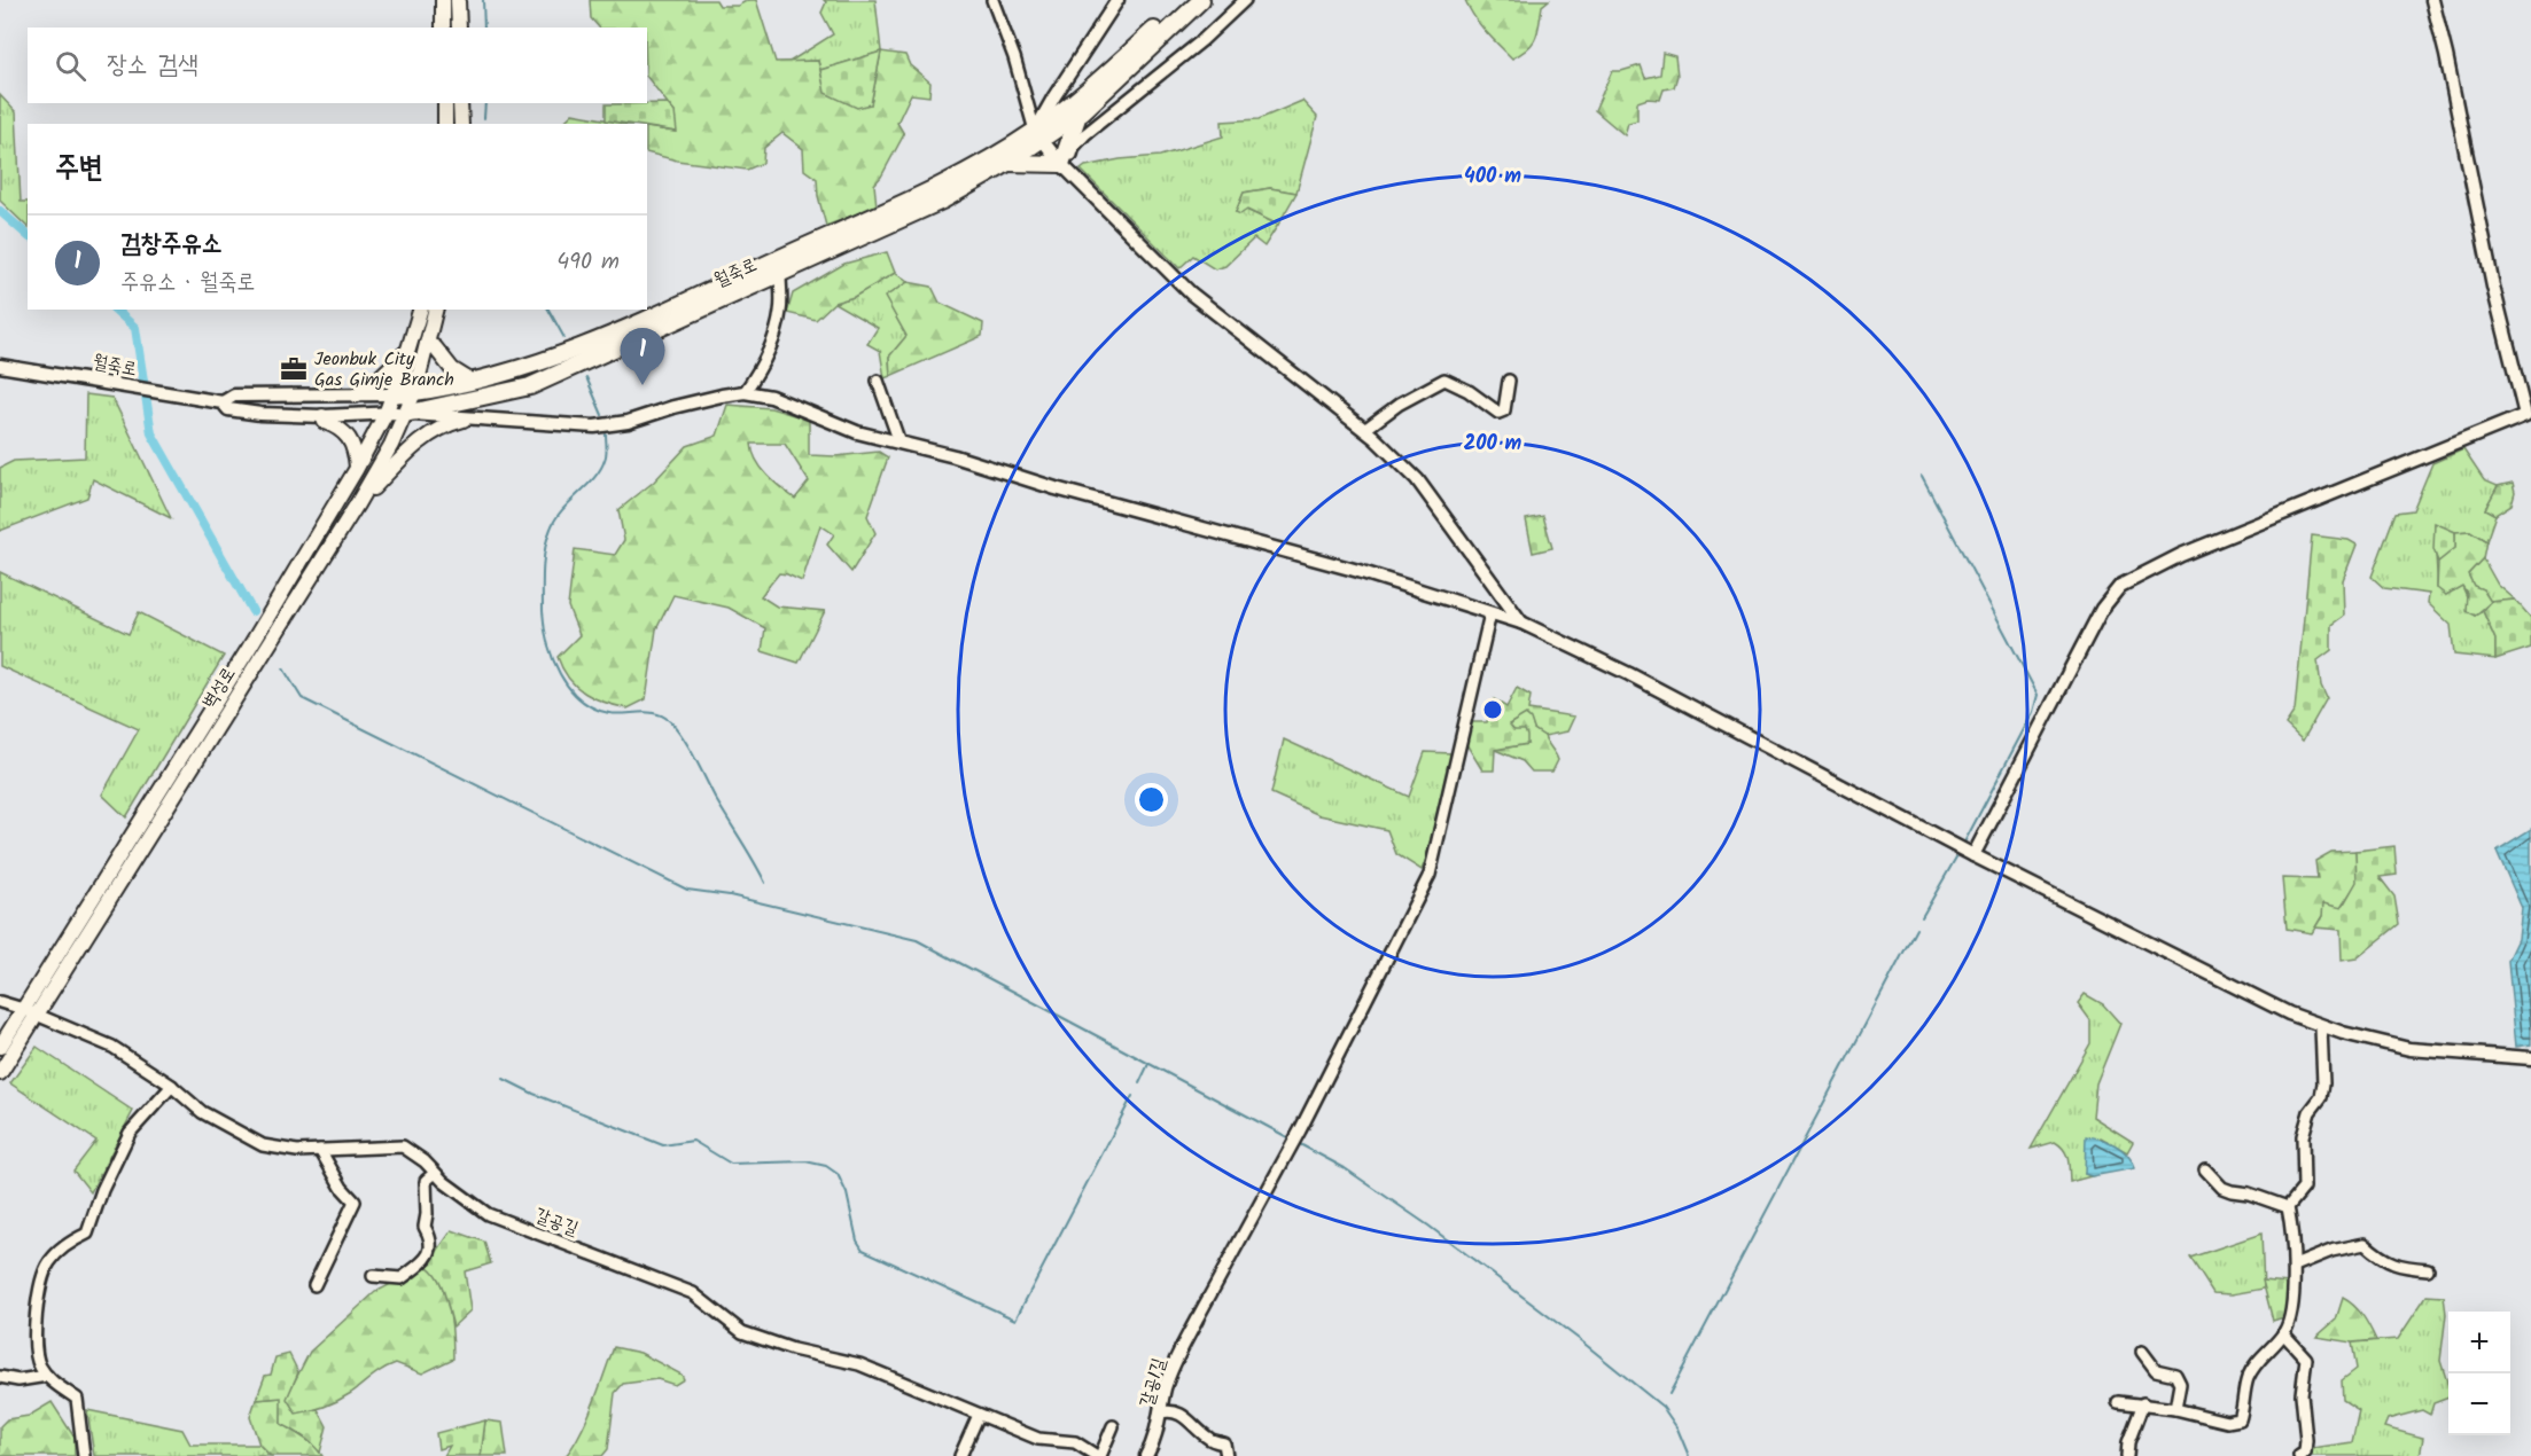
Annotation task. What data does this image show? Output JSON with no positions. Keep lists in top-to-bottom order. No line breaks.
{"streets":{"main road":["월죽로","벽성로"],"street":["갈공길","갈공1길"]},"crossings":[["월죽로","벽성로"],["벽성로","갈공길"]],"places":{"office":["Jeonbuk City Gas Gimje Branch"]},"page":{"search":"장소 검색","heading":"주변","list":[{"mark":"1","name":"검창주유소","note":"주유소 · 월죽로","value":"490 m"}],"pins":"1","map_buttons":["+","−"]},"rings":["400 m","200 m"]}
